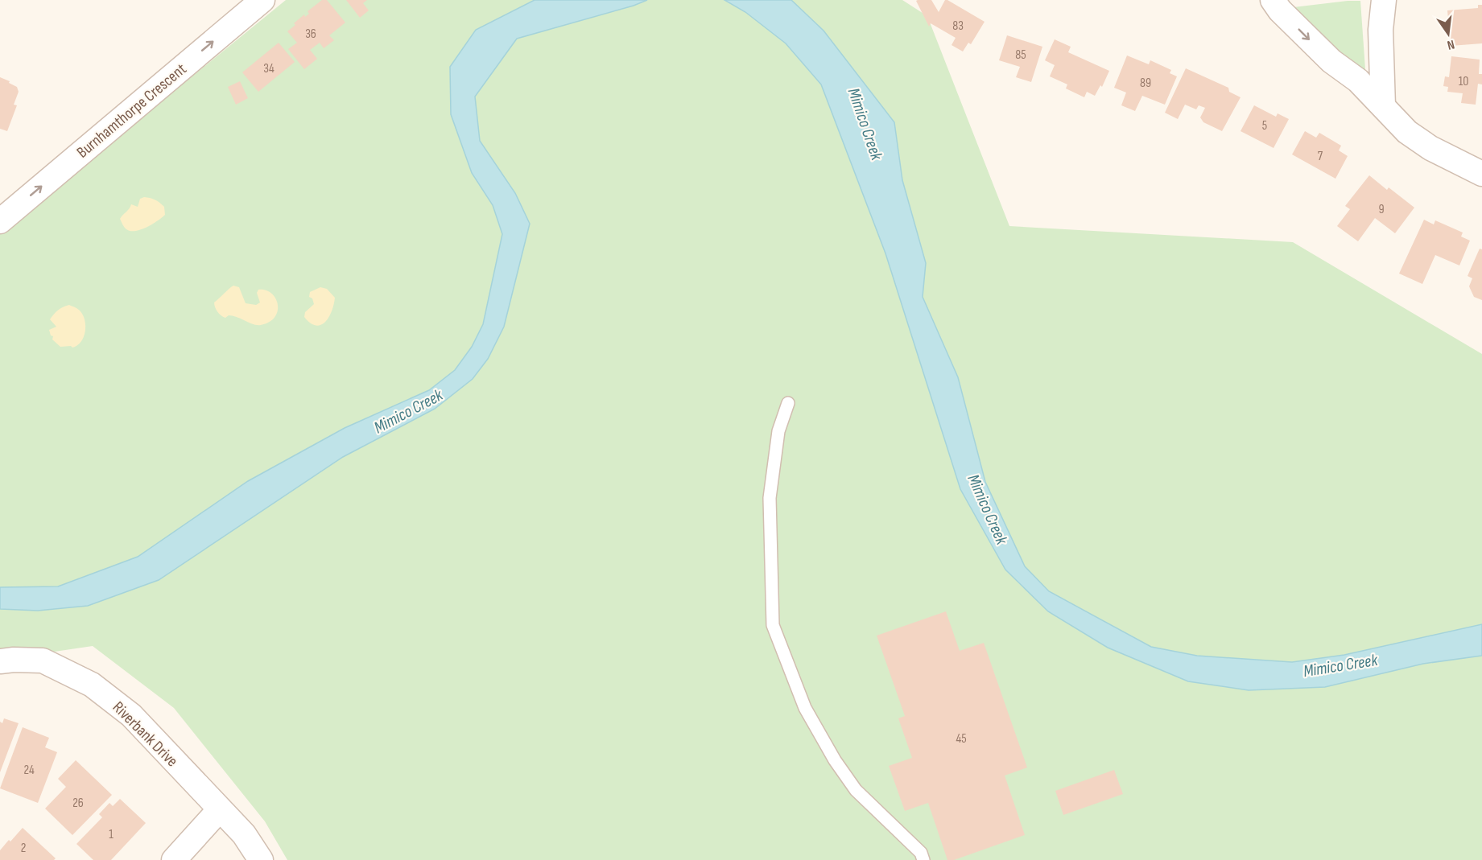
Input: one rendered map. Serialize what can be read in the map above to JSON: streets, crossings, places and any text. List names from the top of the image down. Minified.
{"streets":{"street":["Burnhamthorpe Crescent","Riverbank Drive"]},"one_way":["Burnhamthorpe Crescent"],"water":["Mimico Creek"],"house_numbers":["83","36","85","34","10","89","5","7","9","45","24","26","1","2"],"north":"bottom"}
